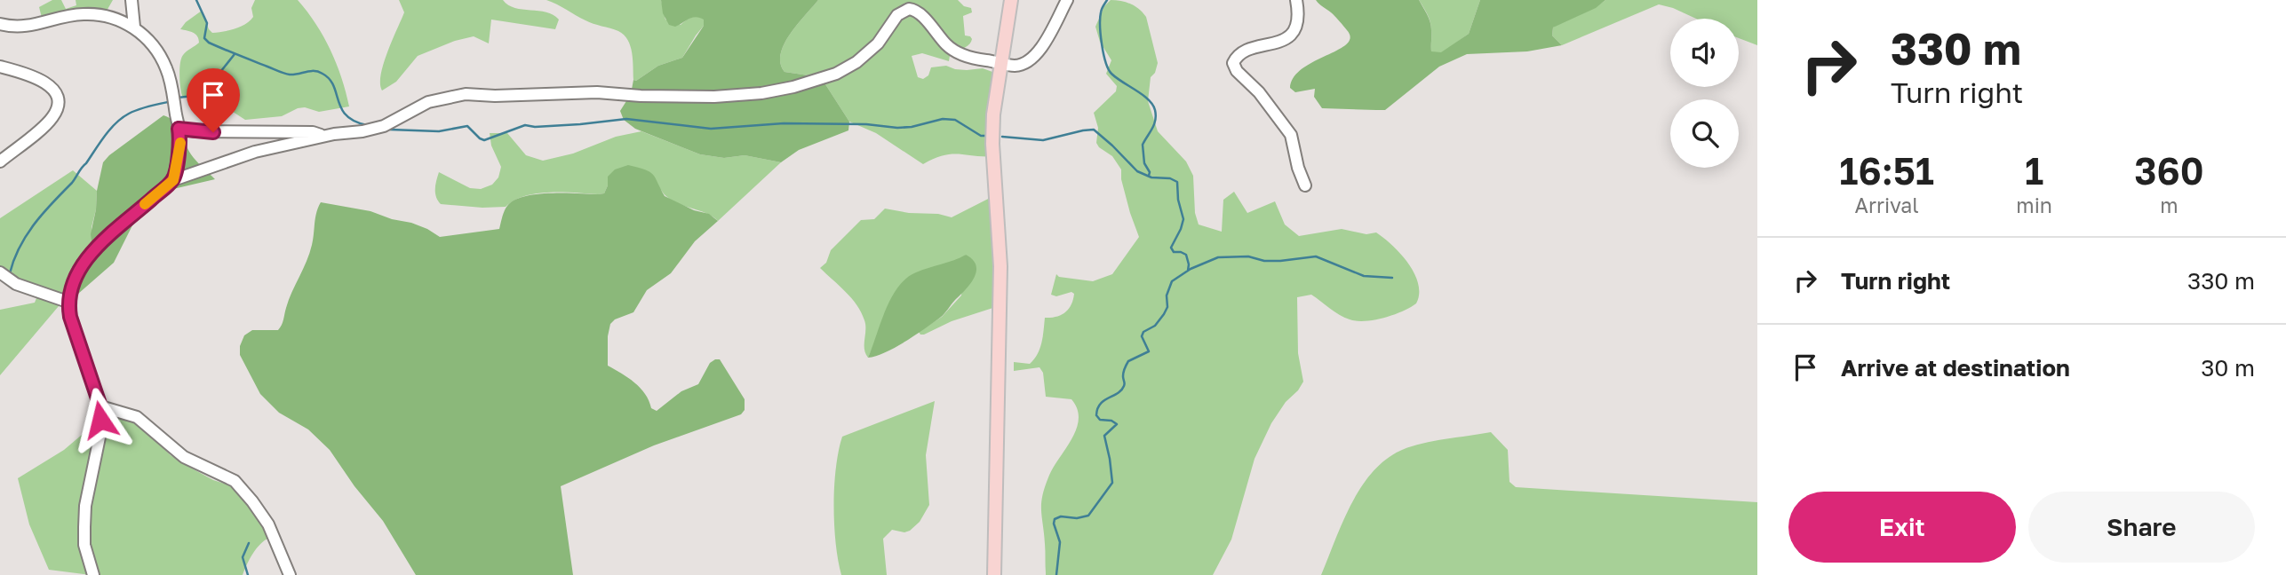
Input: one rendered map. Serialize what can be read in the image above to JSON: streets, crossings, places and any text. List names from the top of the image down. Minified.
{"page":{"turn":["330 m","Turn right"],"eta":["16:51","Arrival","1","min","360","m"],"list":[{"name":"Turn right","value":"330 m"},{"name":"Arrive at destination","value":"30 m"}],"buttons":["Exit","Share"]}}
